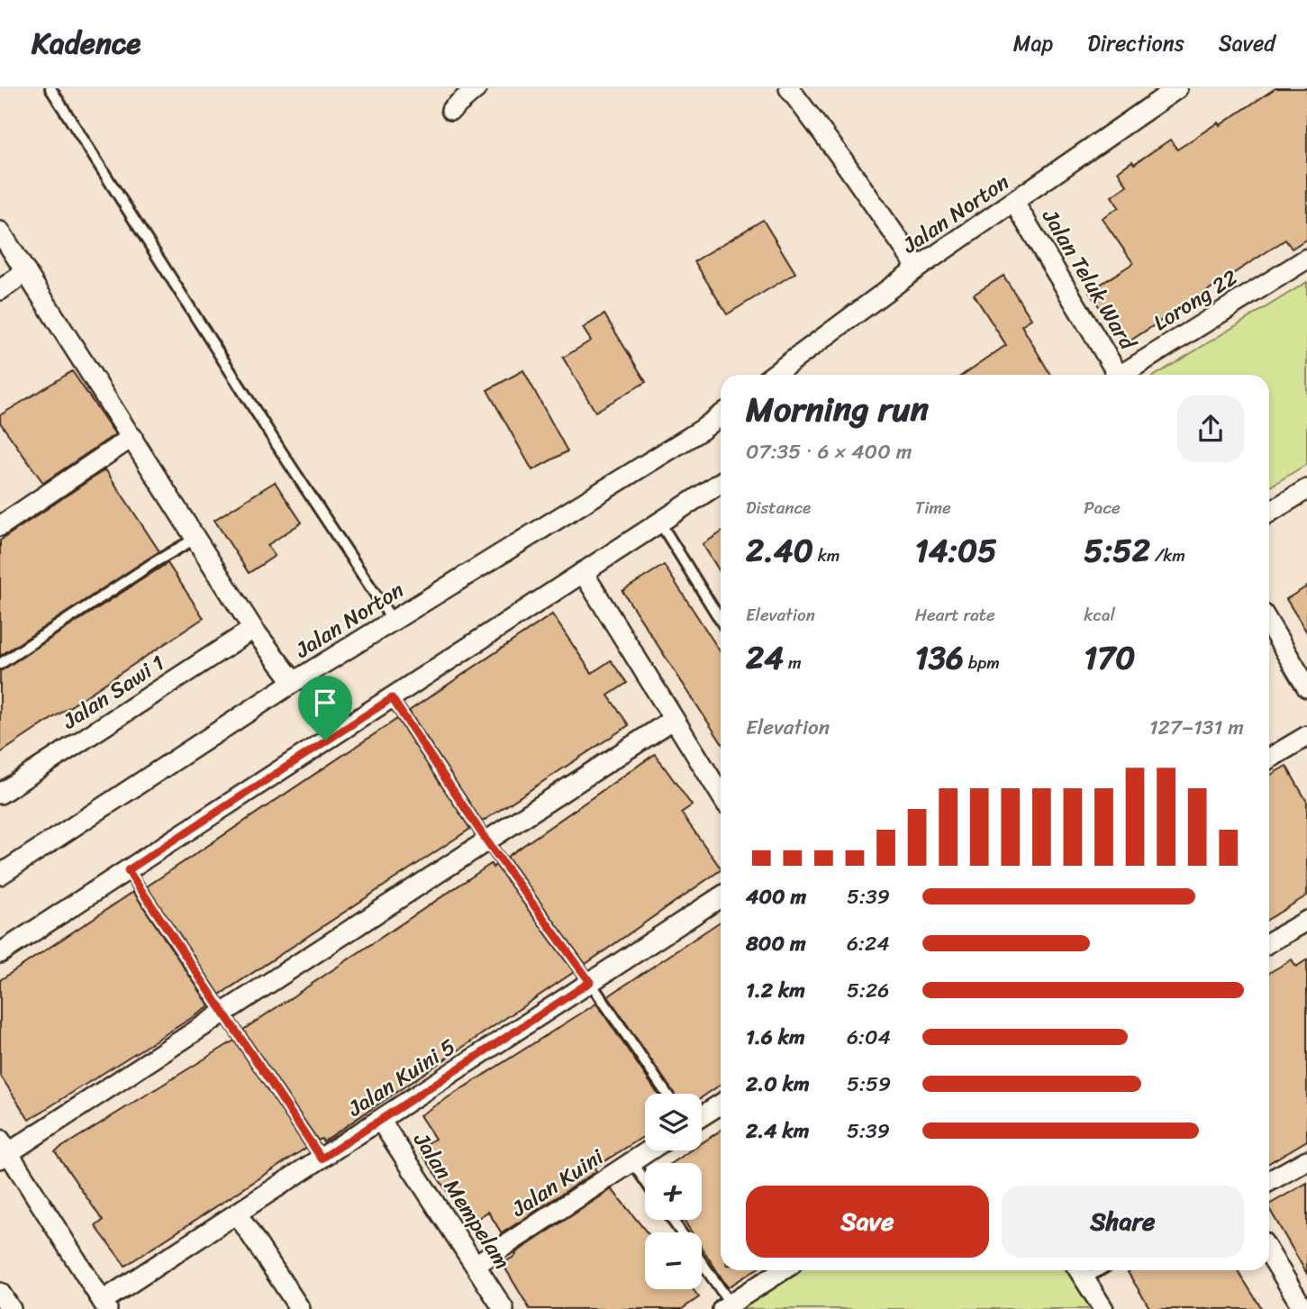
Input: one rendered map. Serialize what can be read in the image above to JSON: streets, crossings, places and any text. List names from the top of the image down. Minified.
{"streets":{"street":["Jalan Norton","Jalan Teluk Ward","Lorong 22","Jalan Sawi 1","Jalan Kuini 5","Jalan Kuini","Jalan Mempelam"]},"crossings":[["Jalan Norton","Jalan Teluk Ward"],["Jalan Kuini 5","Jalan Mempelam"],["Jalan Kuini","Jalan Mempelam"]],"page":{"header":"Kadence","nav":["Map","Directions","Saved"],"heading":["Morning run","07:35 · 6 × 400 m"],"stats":[["Distance","2.40 km"],["Time","14:05"],["Pace","5:52 /km"],["Elevation","24 m"],["Heart rate","136 bpm"],["kcal","170"]],"chart":["Elevation","127–131 m"],"list":[{"name":"400 m","note":"5:39"},{"name":"800 m","note":"6:24"},{"name":"1.2 km","note":"5:26"},{"name":"1.6 km","note":"6:04"},{"name":"2.0 km","note":"5:59"},{"name":"2.4 km","note":"5:39"}],"map_buttons":["+","−"],"buttons":["Save","Share"]}}
